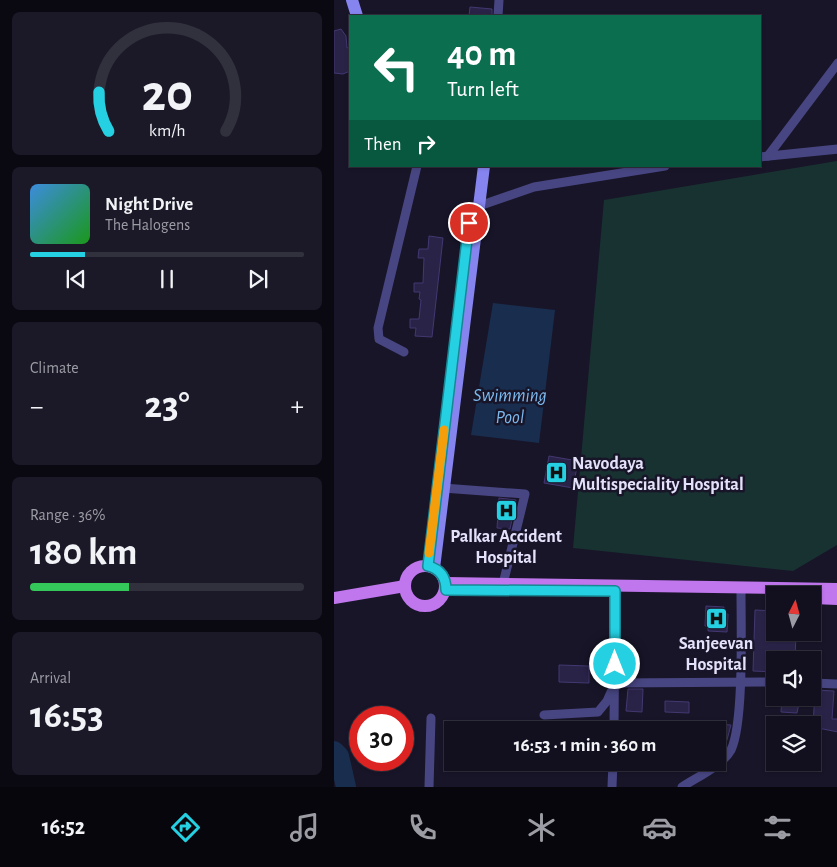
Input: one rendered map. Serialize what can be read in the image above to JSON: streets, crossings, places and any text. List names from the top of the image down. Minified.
{"water":["Swimming Pool"],"places":{"hospital":["Navodaya Multispeciality Hospital","Palkar Accident Hospital","Sanjeevan Hospital"]},"north":"top","page":{"turn":["40 m","Turn left"],"then":"Then","song":["Night Drive","The Halogens"],"tile":["Climate",["Range · 36%","180 km"],["Arrival","16:53"]],"heat":["−","23°","+"],"limit":"30","trip":"16:53 · 1 min · 360 m","tabs":"16:52","gauge":["20","km/h"]}}
